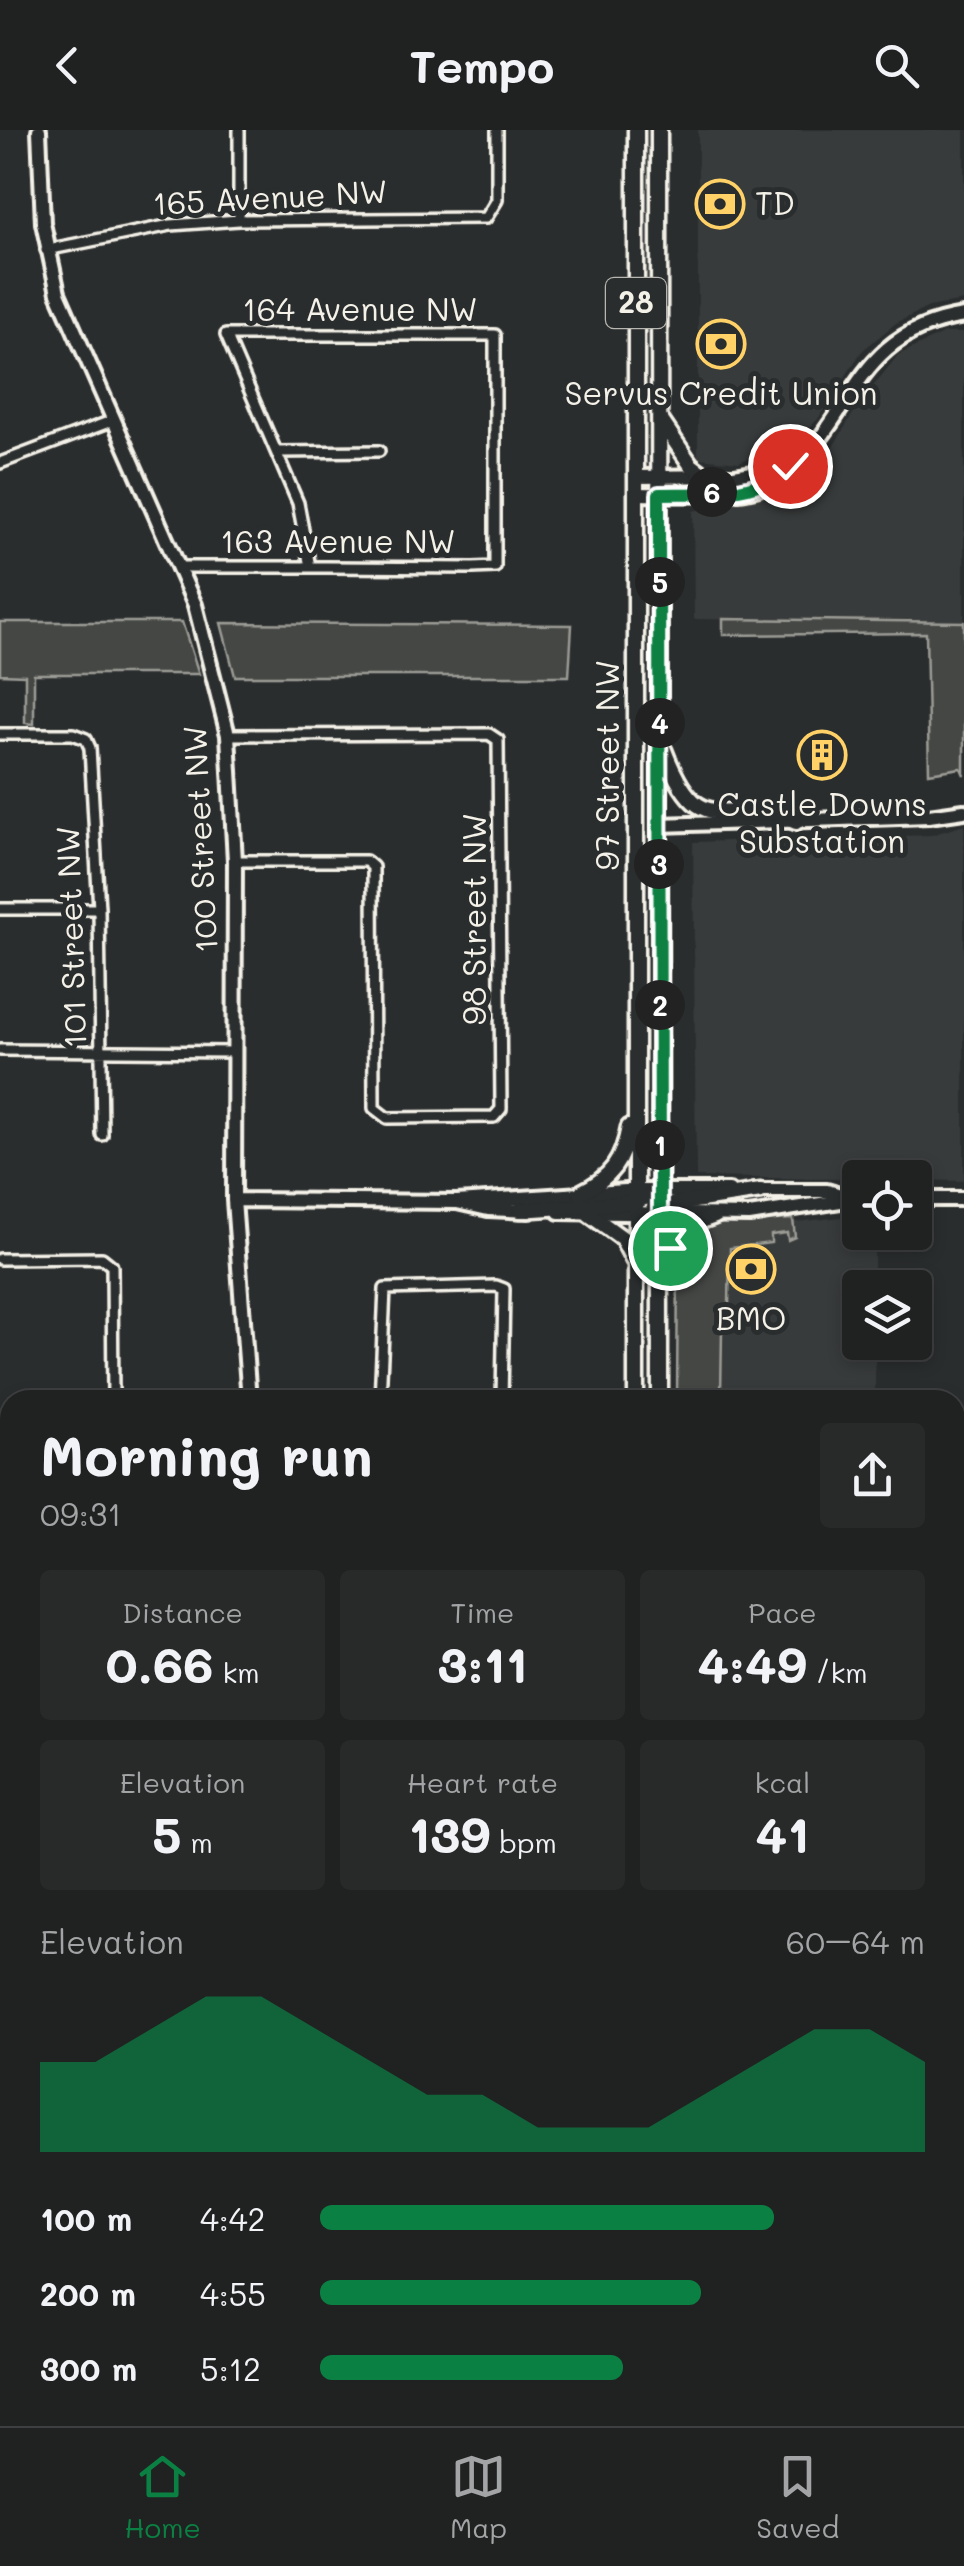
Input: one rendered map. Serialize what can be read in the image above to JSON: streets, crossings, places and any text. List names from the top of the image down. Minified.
{"streets":{"main road":["28","97 Street NW"],"street":["165 Avenue NW","164 Avenue NW","163 Avenue NW","100 Street NW","98 Street NW","101 Street NW"]},"crossings":[["165 Avenue NW","100 Street NW"],["164 Avenue NW","163 Avenue NW"],["163 Avenue NW","100 Street NW"],["100 Street NW","98 Street NW"]],"places":{"bank":["TD","Servus Credit Union","BMO"],"building":["Castle Downs Substation"]},"page":{"header":"Tempo","pins":["6","5","4","3","2","1"],"heading":["Morning run","09:31"],"stats":[["Distance","0.66 km"],["Time","3:11"],["Pace","4:49 /km"],["Elevation","5 m"],["Heart rate","139 bpm"],["kcal","41"]],"chart":["Elevation","60–64 m"],"list":[{"name":"100 m","note":"4:42"},{"name":"200 m","note":"4:55"},{"name":"300 m","note":"5:12"}],"tabs":["Home","Map","Saved"]}}
